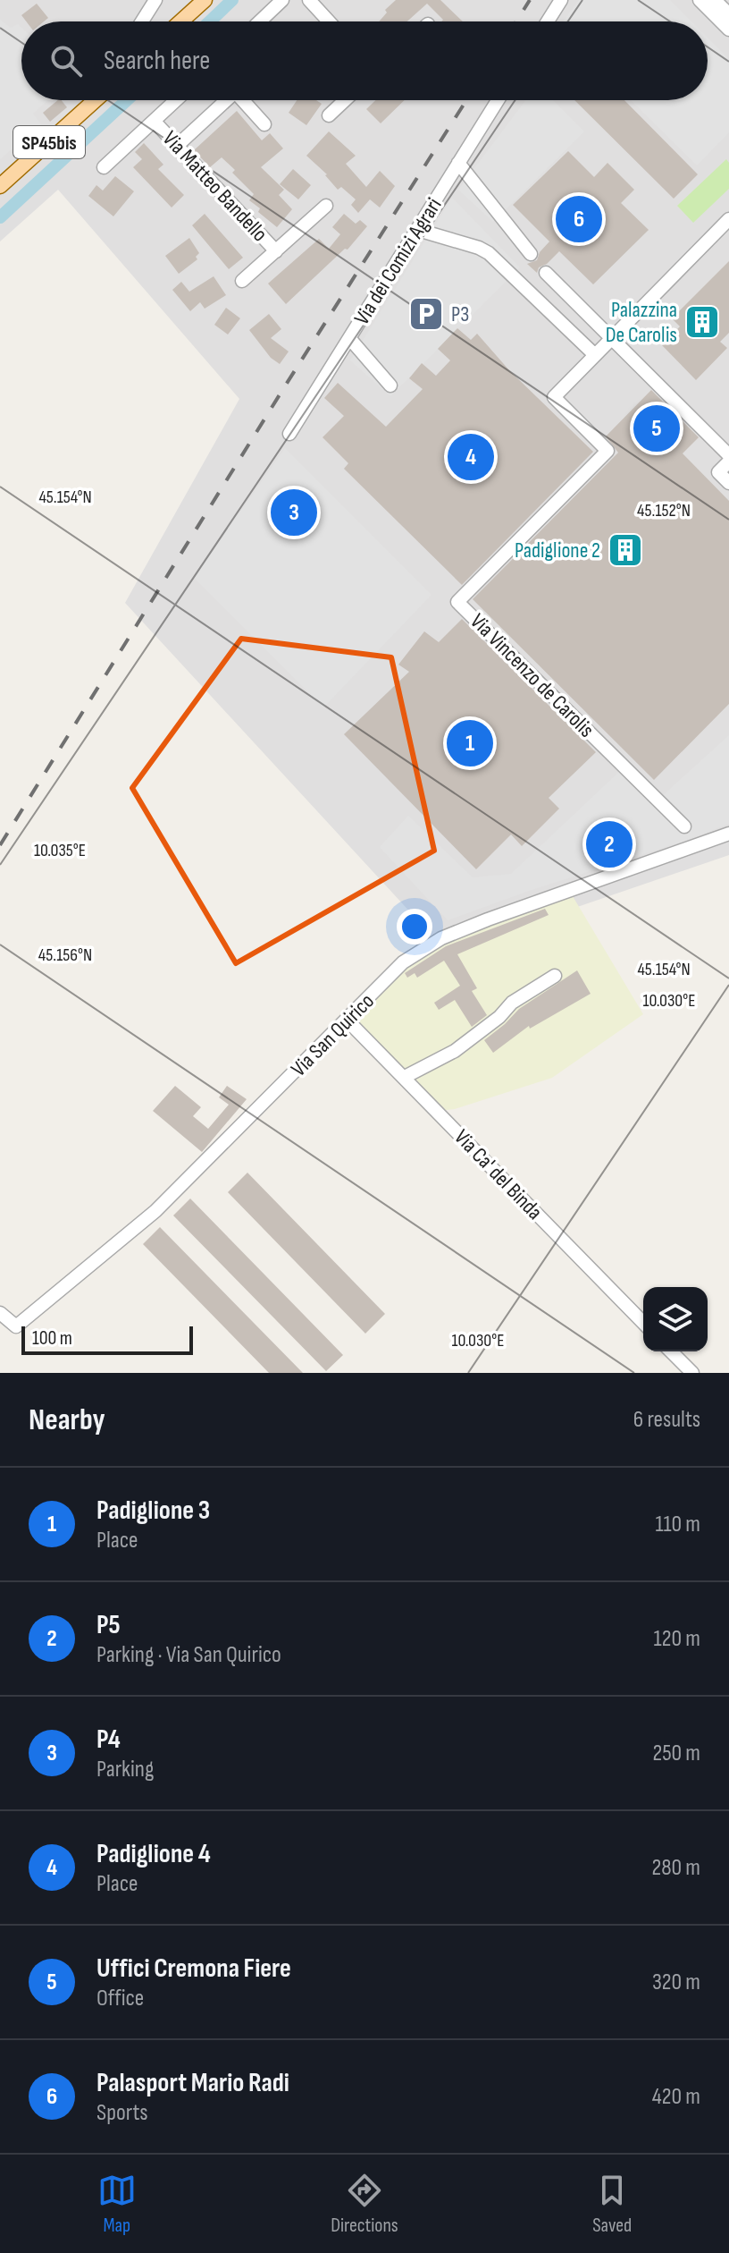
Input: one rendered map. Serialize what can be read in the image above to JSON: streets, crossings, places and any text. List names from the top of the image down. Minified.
{"streets":{"main road":["SP45bis"],"street":["Via Matteo Bandello","Via dei Comizi Agrari","Via Vincenzo de Carolis","Via San Quirico","Via Ca' del Binda"]},"crossings":[["Via San Quirico","Via Ca' del Binda"]],"places":{"parking":["P3"],"building":["Palazzina De Carolis","Padiglione 2"]},"scale_bar":"100 m","page":{"search":"Search here","pins":["6","5","4","3","1","2"],"scale":"100 m","heading":["Nearby","6 results"],"list":[{"mark":"1","name":"Padiglione 3","note":"Place","value":"110 m"},{"mark":"2","name":"P5","note":"Parking · Via San Quirico","value":"120 m"},{"mark":"3","name":"P4","note":"Parking","value":"250 m"},{"mark":"4","name":"Padiglione 4","note":"Place","value":"280 m"},{"mark":"5","name":"Uffici Cremona Fiere","note":"Office","value":"320 m"},{"mark":"6","name":"Palasport Mario Radi","note":"Sports","value":"420 m"}],"nav":["Map","Directions","Saved"]},"coordinates":["45.154°N","45.152°N","10.035°E","45.156°N","10.030°E"]}
